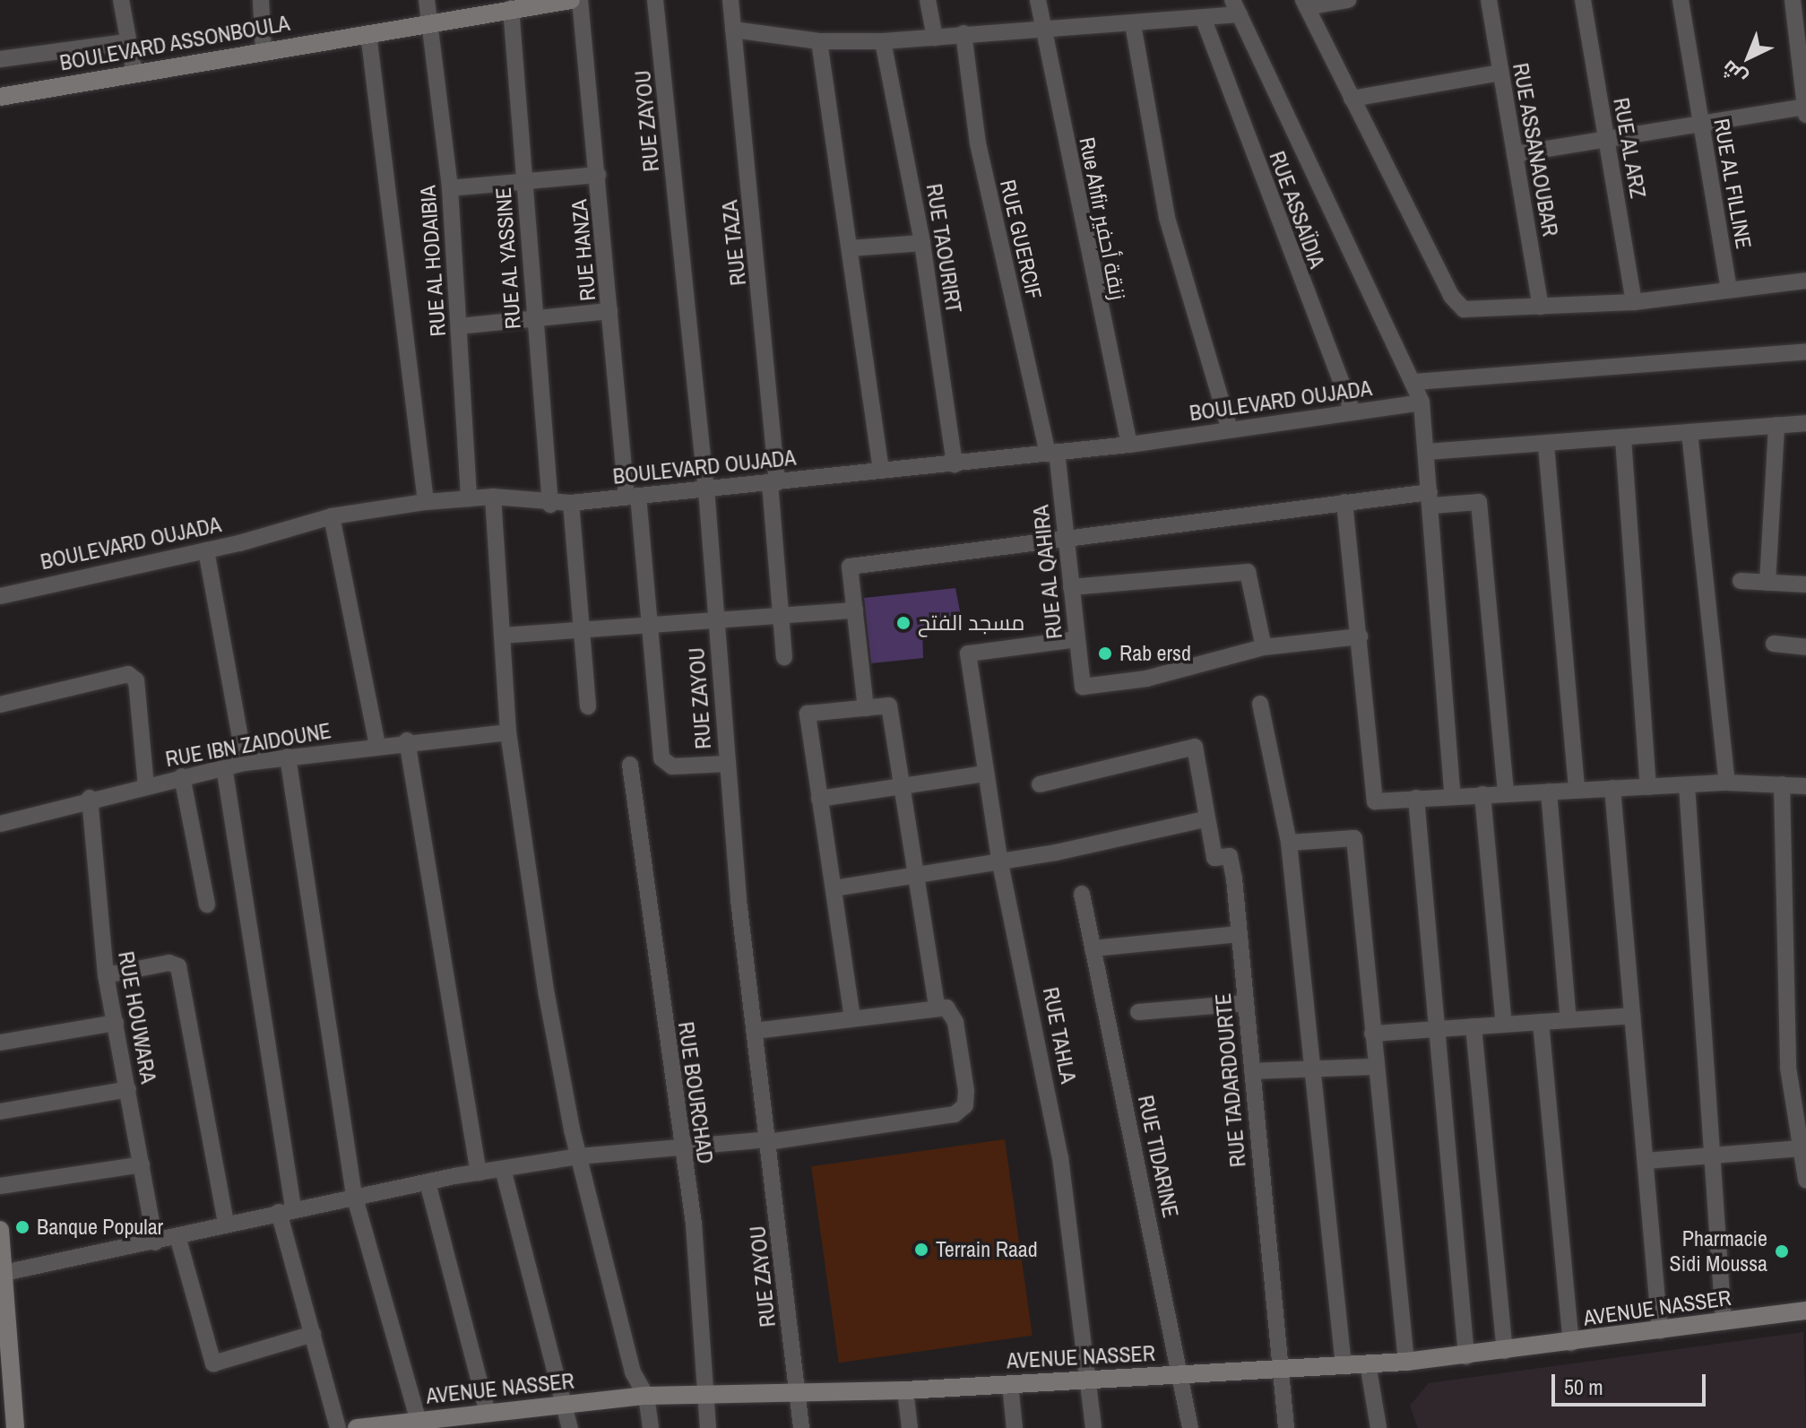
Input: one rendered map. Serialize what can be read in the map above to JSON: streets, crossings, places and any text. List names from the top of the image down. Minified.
{"streets":{"street":["BOULEVARD ASSONBOULA","RUE ZAYOU","RUE AL ARZ","RUE ASSANAOUBAR","RUE AL FILLINE","RUE ASSAÏDIA","Rue Ahfir زنقة أحفير","RUE GUERCIF","RUE TAZA","RUE TAOURIRT","RUE HANZA","RUE AL YASSINE","RUE AL HODAIBIA","BOULEVARD OUJADA","RUE AL QAHIRA","RUE IBN ZAIDOUNE","RUE HOUWARA","RUE TAHLA","RUE TADARDOURTE","RUE BOURCHAD","RUE TIDARINE","AVENUE NASSER"]},"crossings":[["BOULEVARD ASSONBOULA","RUE AL YASSINE"],["BOULEVARD ASSONBOULA","RUE AL HODAIBIA"],["RUE ZAYOU","RUE HANZA"],["RUE ZAYOU","BOULEVARD OUJADA"],["RUE ZAYOU","AVENUE NASSER"],["RUE ASSAÏDIA","BOULEVARD OUJADA"],["Rue Ahfir زنقة أحفير","BOULEVARD OUJADA"],["RUE GUERCIF","BOULEVARD OUJADA"],["RUE GUERCIF","RUE AL QAHIRA"],["RUE TAZA","BOULEVARD OUJADA"],["RUE TAOURIRT","BOULEVARD OUJADA"],["RUE HANZA","BOULEVARD OUJADA"],["RUE AL YASSINE","BOULEVARD OUJADA"],["RUE AL HODAIBIA","BOULEVARD OUJADA"],["BOULEVARD OUJADA","RUE AL QAHIRA"],["RUE AL QAHIRA","RUE TAHLA"],["RUE IBN ZAIDOUNE","RUE HOUWARA"],["RUE TAHLA","AVENUE NASSER"],["RUE TADARDOURTE","AVENUE NASSER"],["RUE BOURCHAD","AVENUE NASSER"],["RUE TIDARINE","AVENUE NASSER"]],"places":["مسجد الفتح","Rab ersd","Banque Popular","Terrain Raad","Pharmacie Sidi Moussa"],"scale_bar":"50 m","north":"bottom left"}
